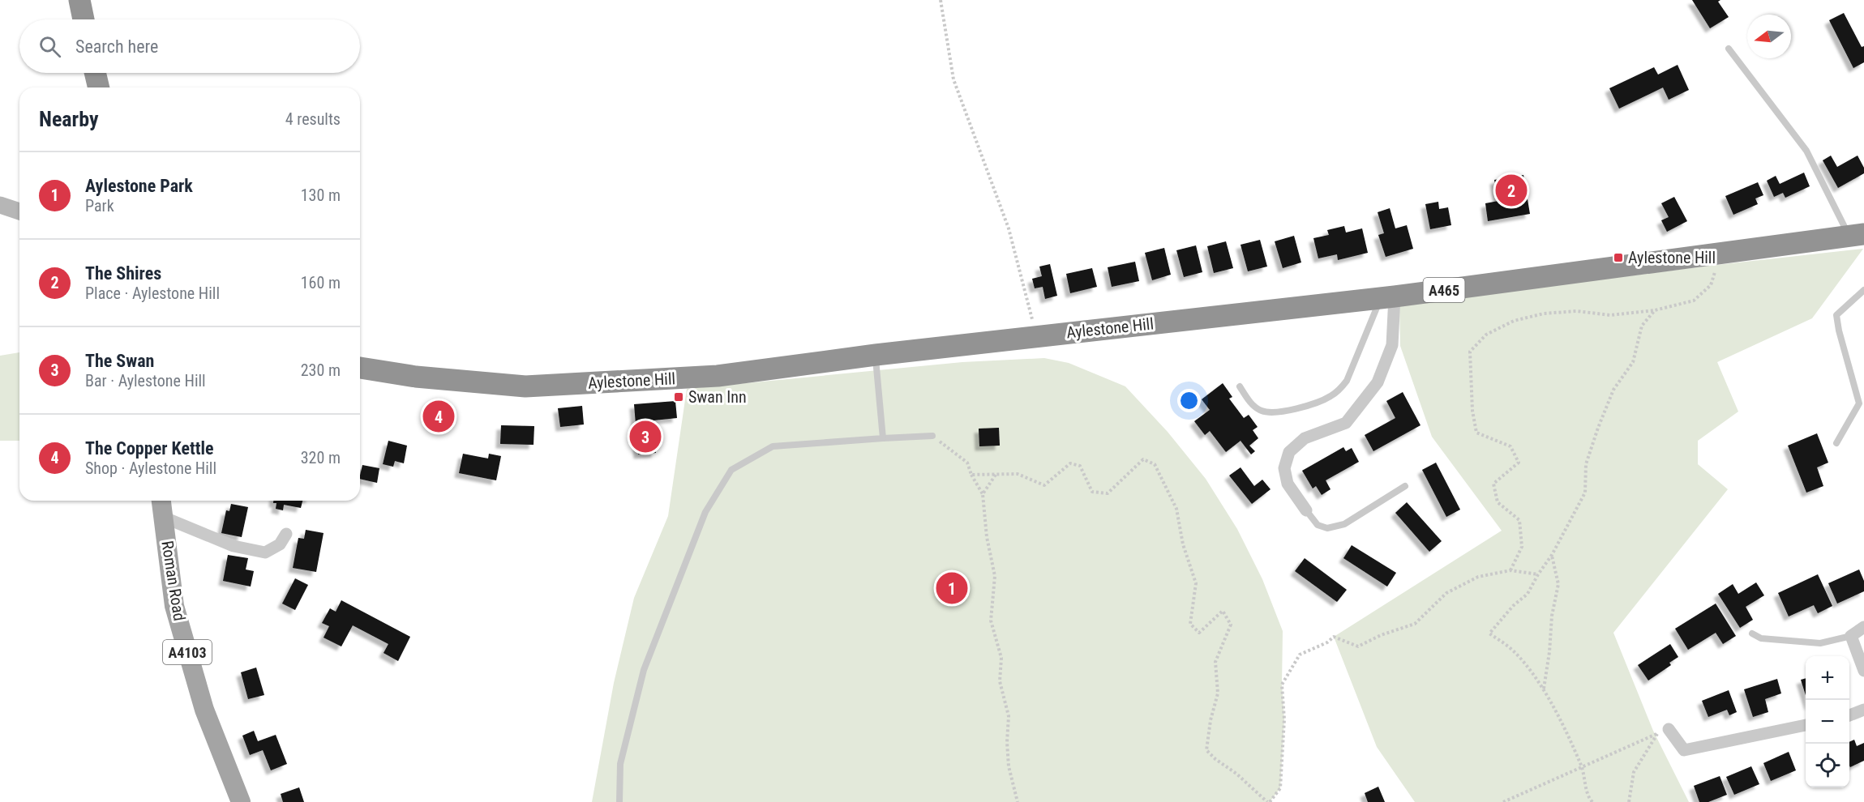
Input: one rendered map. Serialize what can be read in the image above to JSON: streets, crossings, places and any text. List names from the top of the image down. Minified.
{"streets":{"highway":["A465","Aylestone Hill"],"main road":["Roman Road","A4103"]},"places":{"transit":["Aylestone Hill","Swan Inn"]},"north":"left","page":{"search":"Search here","heading":["Nearby","4 results"],"list":[{"mark":"1","name":"Aylestone Park","note":"Park","value":"130 m"},{"mark":"2","name":"The Shires","note":"Place · Aylestone Hill","value":"160 m"},{"mark":"3","name":"The Swan","note":"Bar · Aylestone Hill","value":"230 m"},{"mark":"4","name":"The Copper Kettle","note":"Shop · Aylestone Hill","value":"320 m"}],"pins":["2","4","3","1"],"map_buttons":["+","−"]}}
